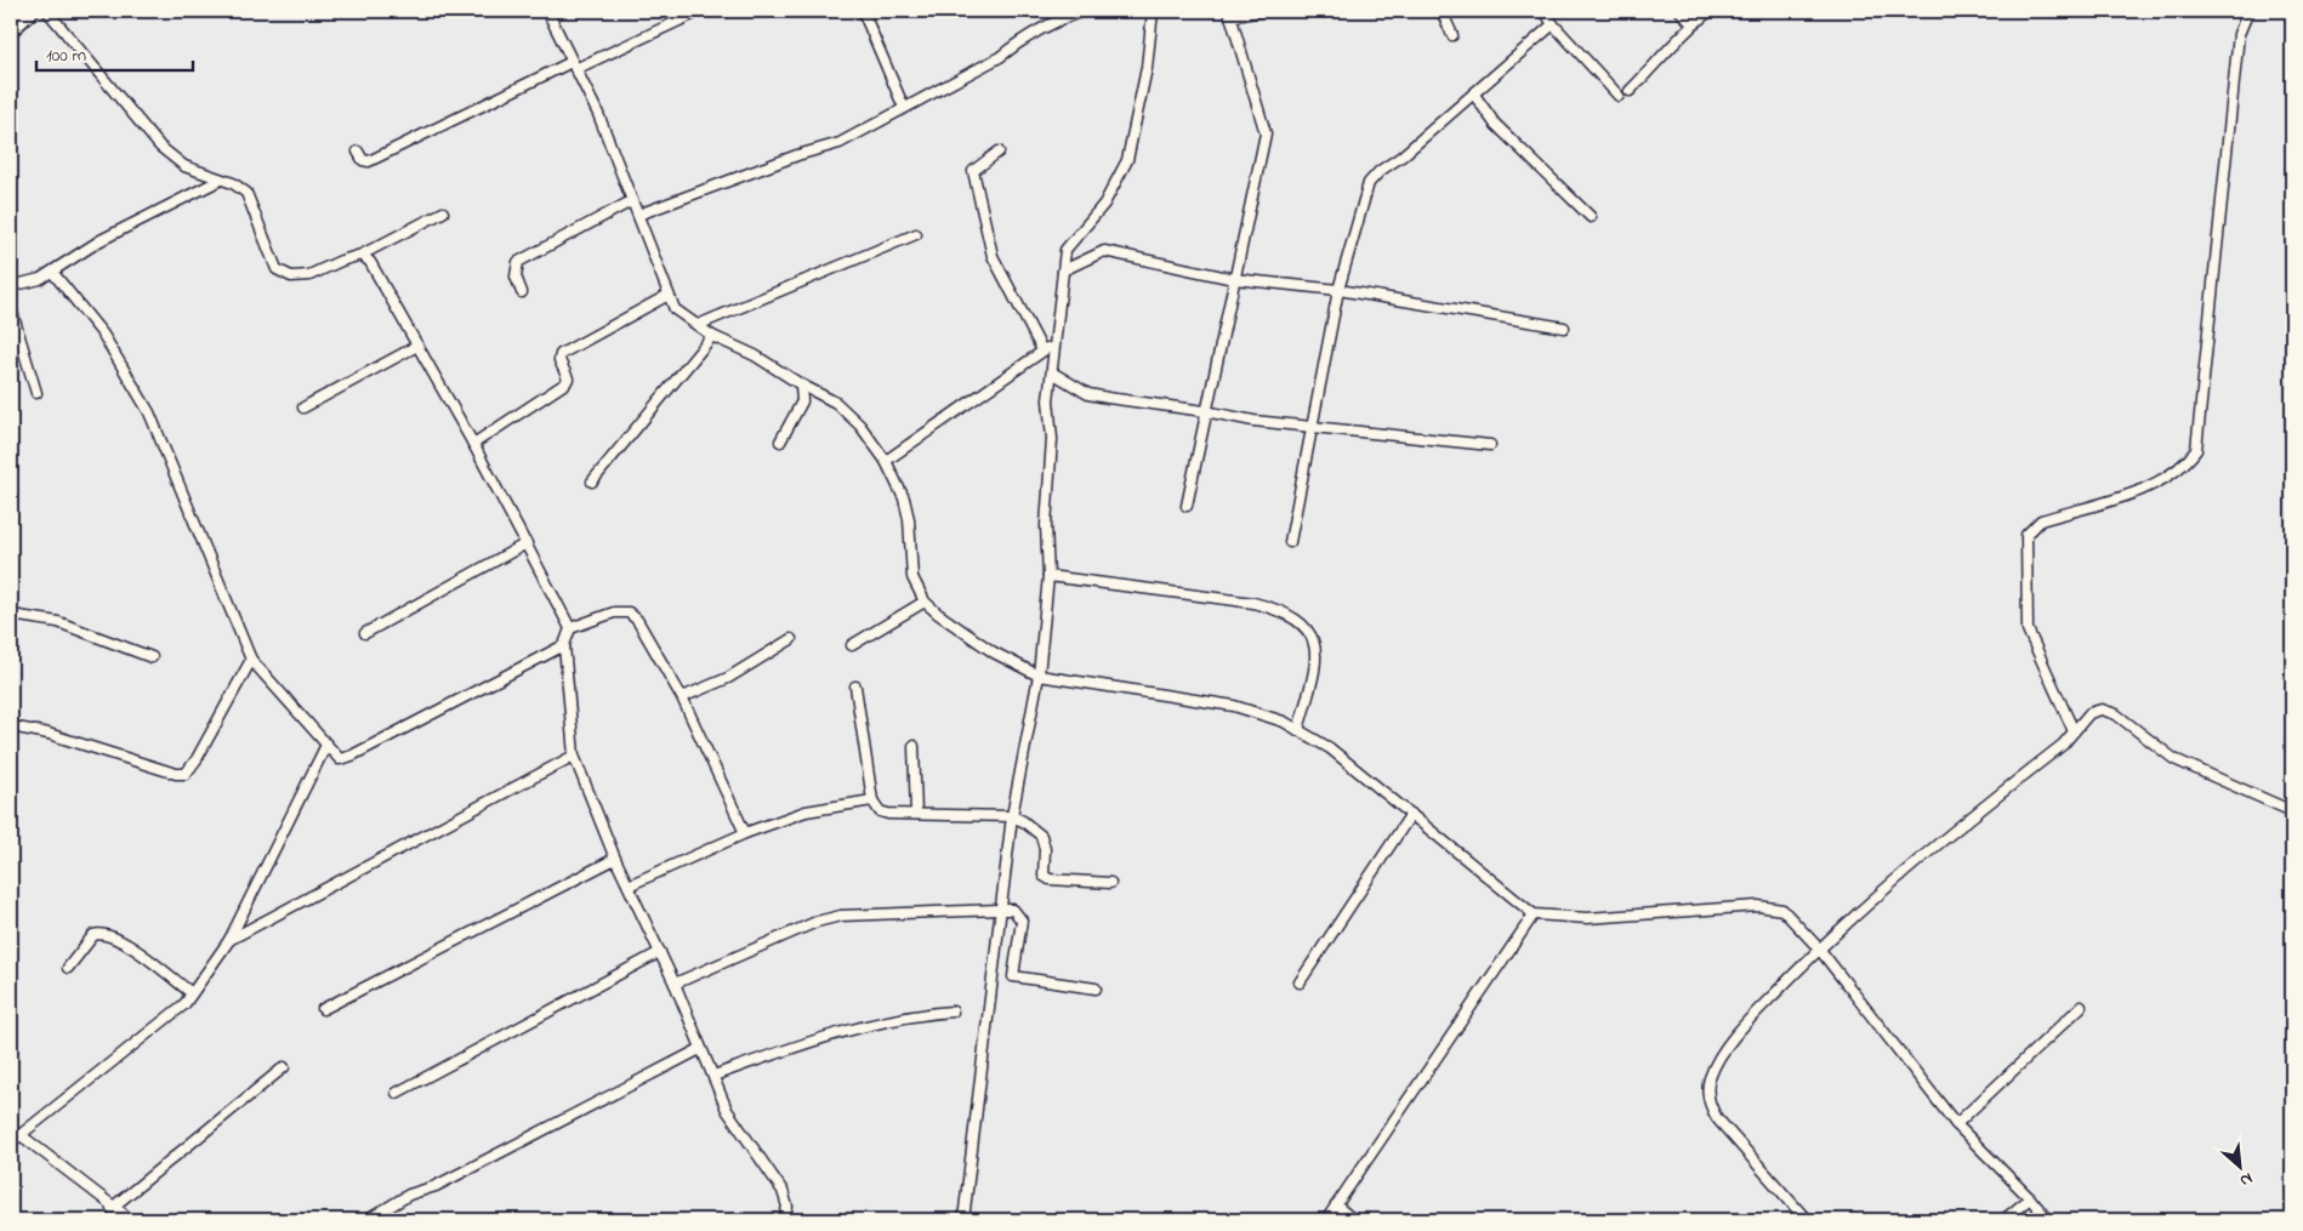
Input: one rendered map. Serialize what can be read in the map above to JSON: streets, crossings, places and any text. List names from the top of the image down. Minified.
{"scale_bar":"100 m","north":"bottom right"}
